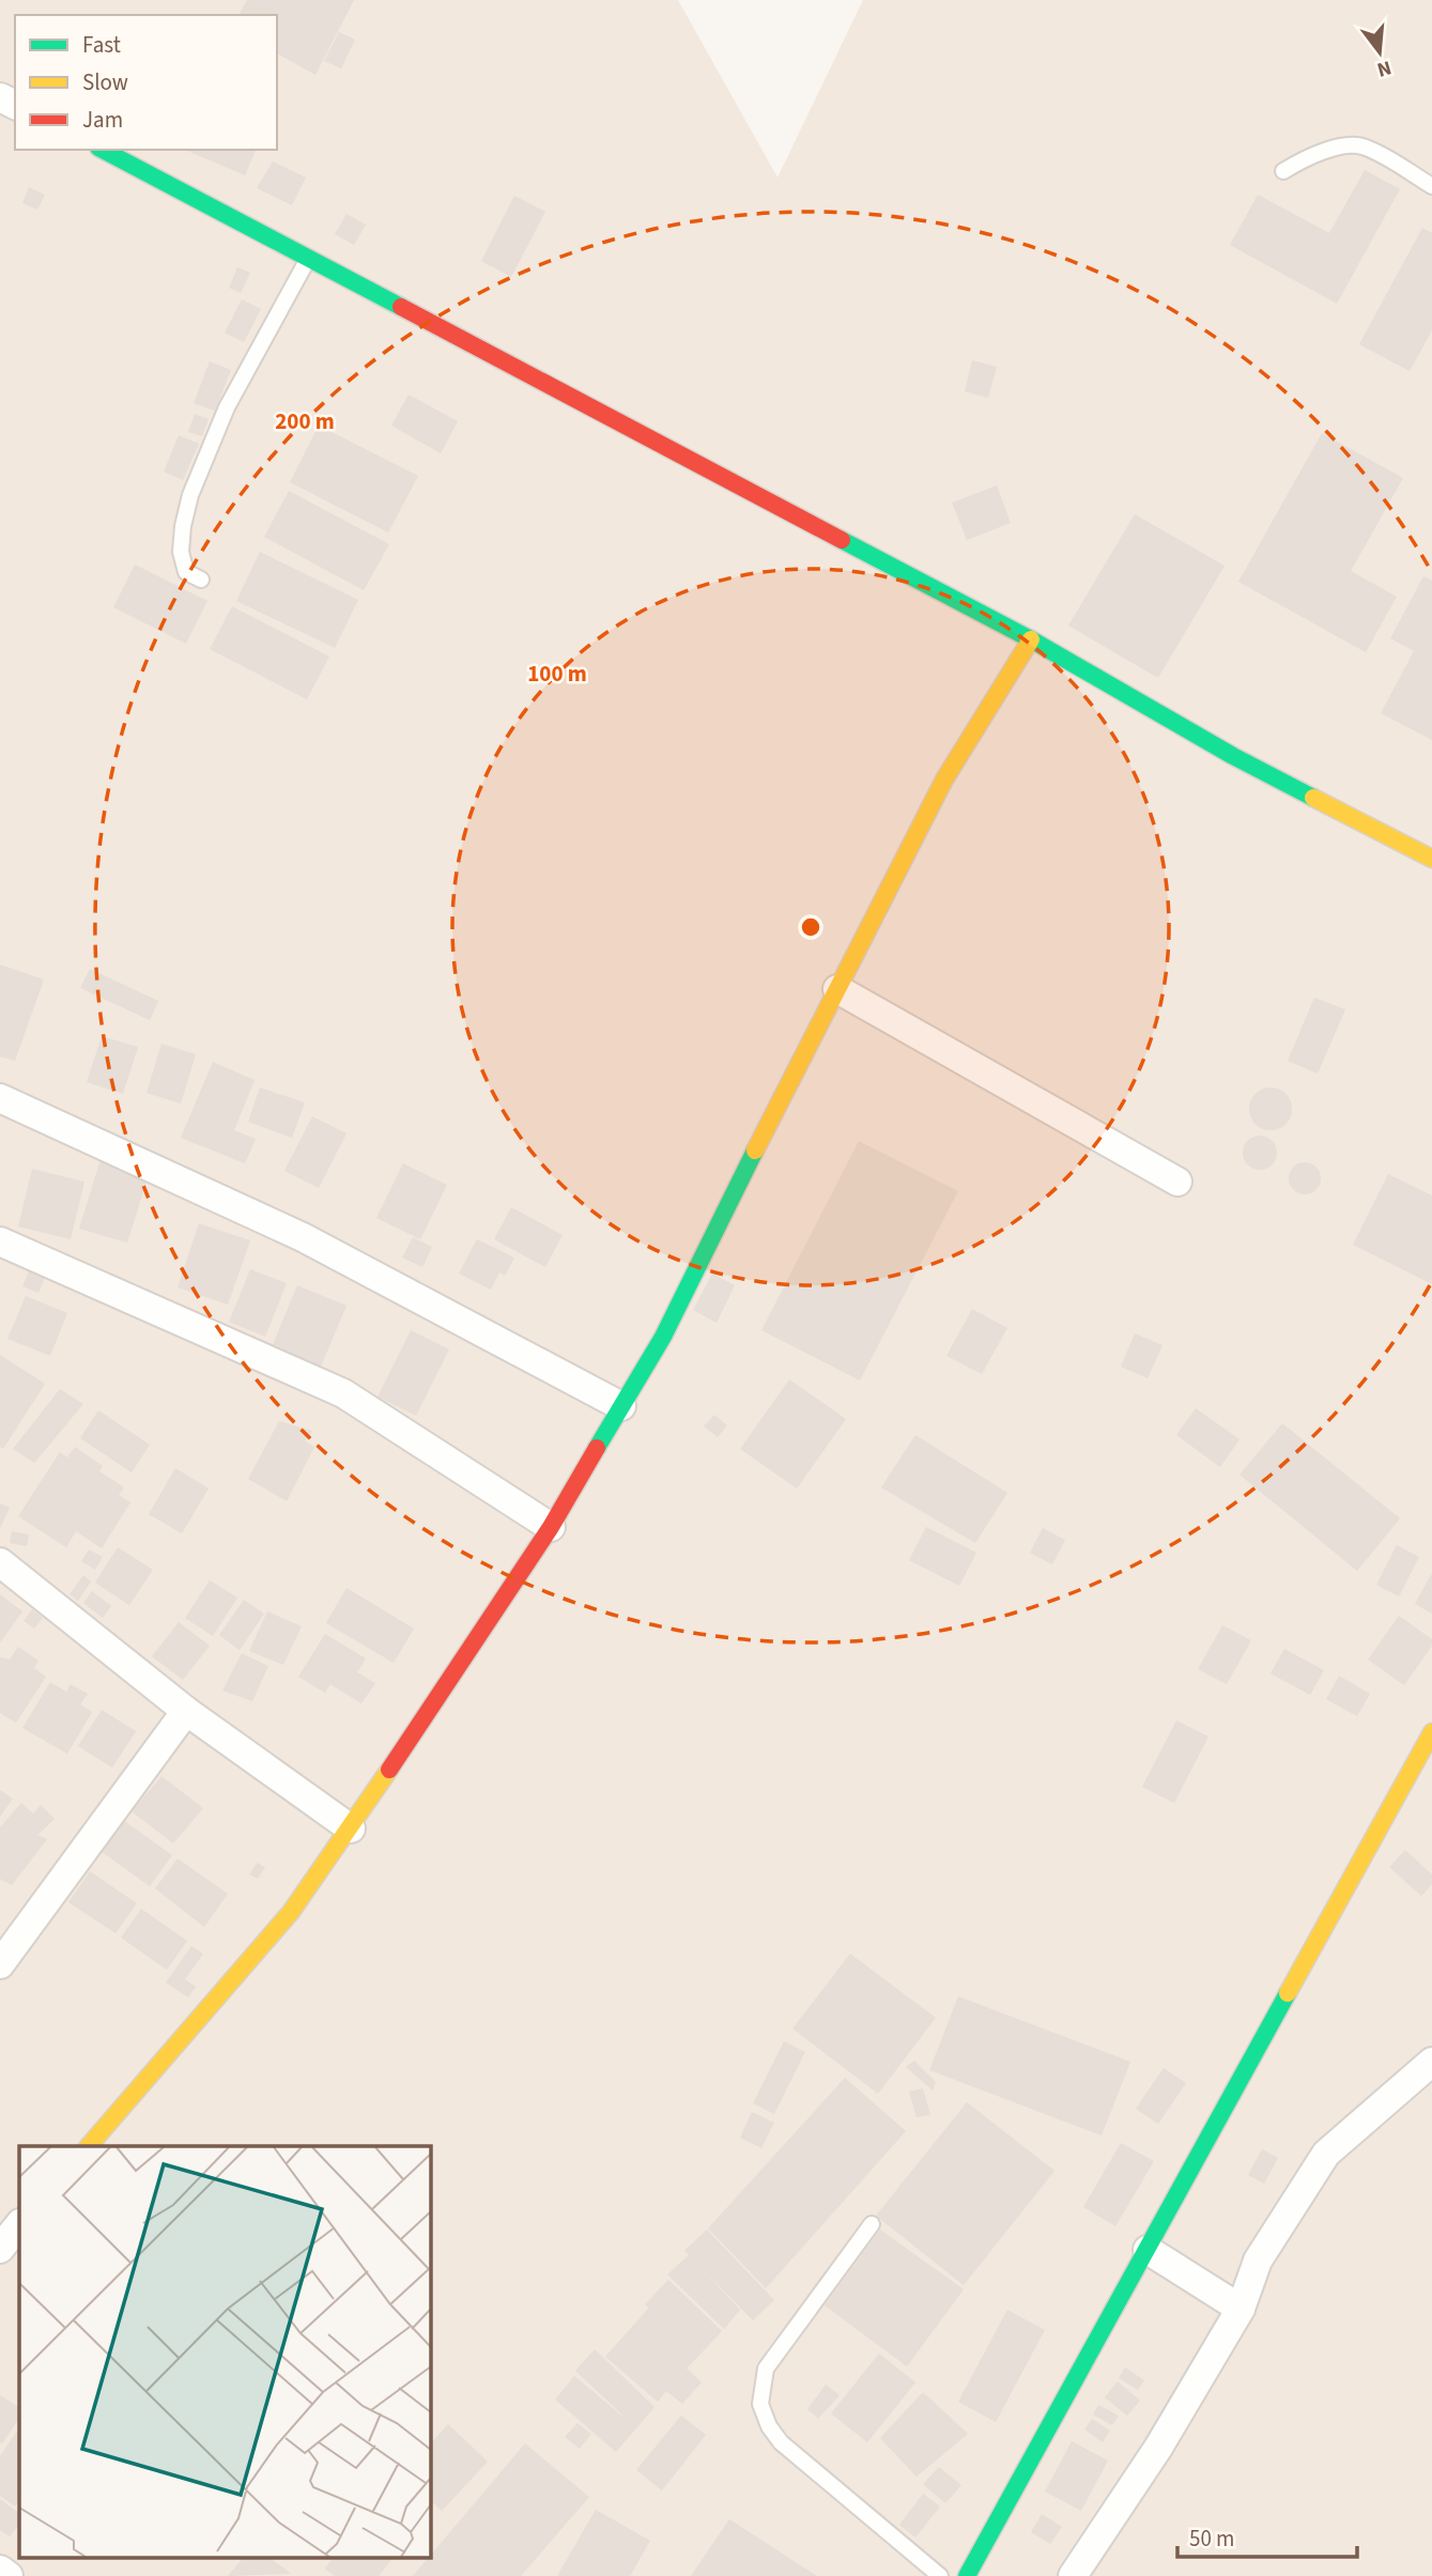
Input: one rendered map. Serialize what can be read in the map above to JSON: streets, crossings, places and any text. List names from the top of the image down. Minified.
{"legend":["Fast","Slow","Jam"],"scale_bar":"50 m","north":"bottom","rings":["200 m","100 m"]}
